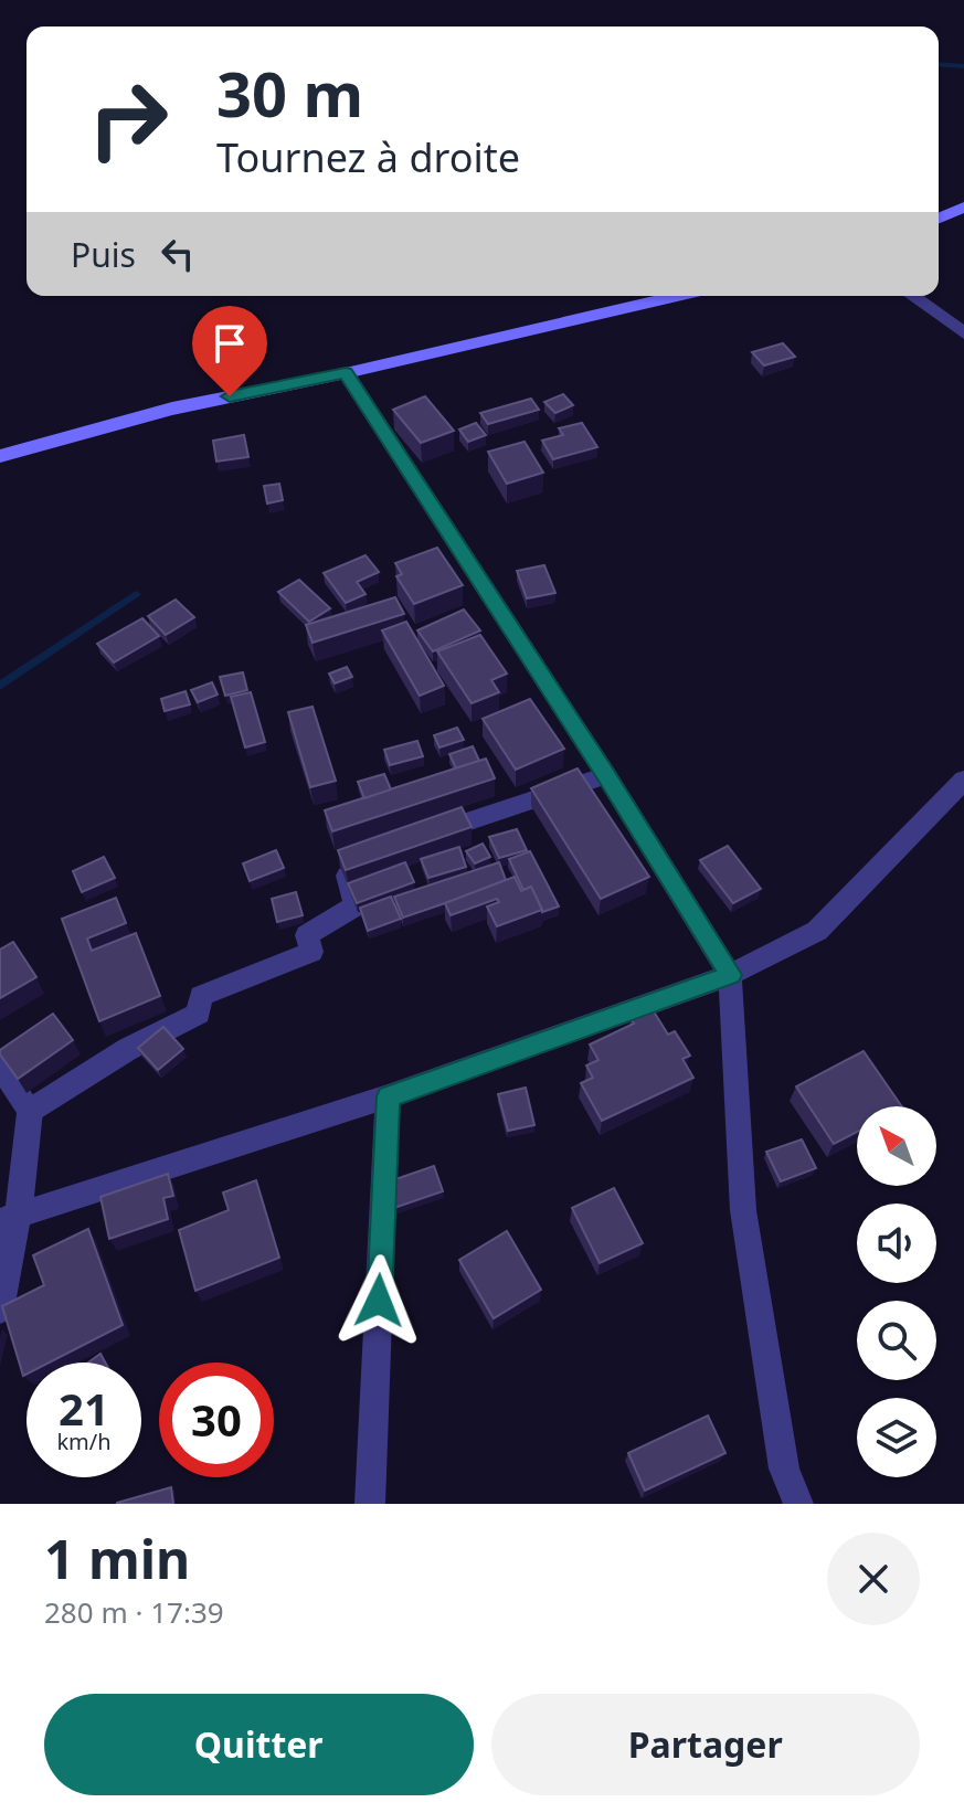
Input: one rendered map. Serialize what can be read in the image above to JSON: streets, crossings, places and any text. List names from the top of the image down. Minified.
{"north":"top left","page":{"turn":["30 m","Tournez à droite"],"then":"Puis","speed":"21 km/h","limit":"30","heading":["1 min","280 m · 17:39"],"buttons":["Quitter","Partager"]}}
